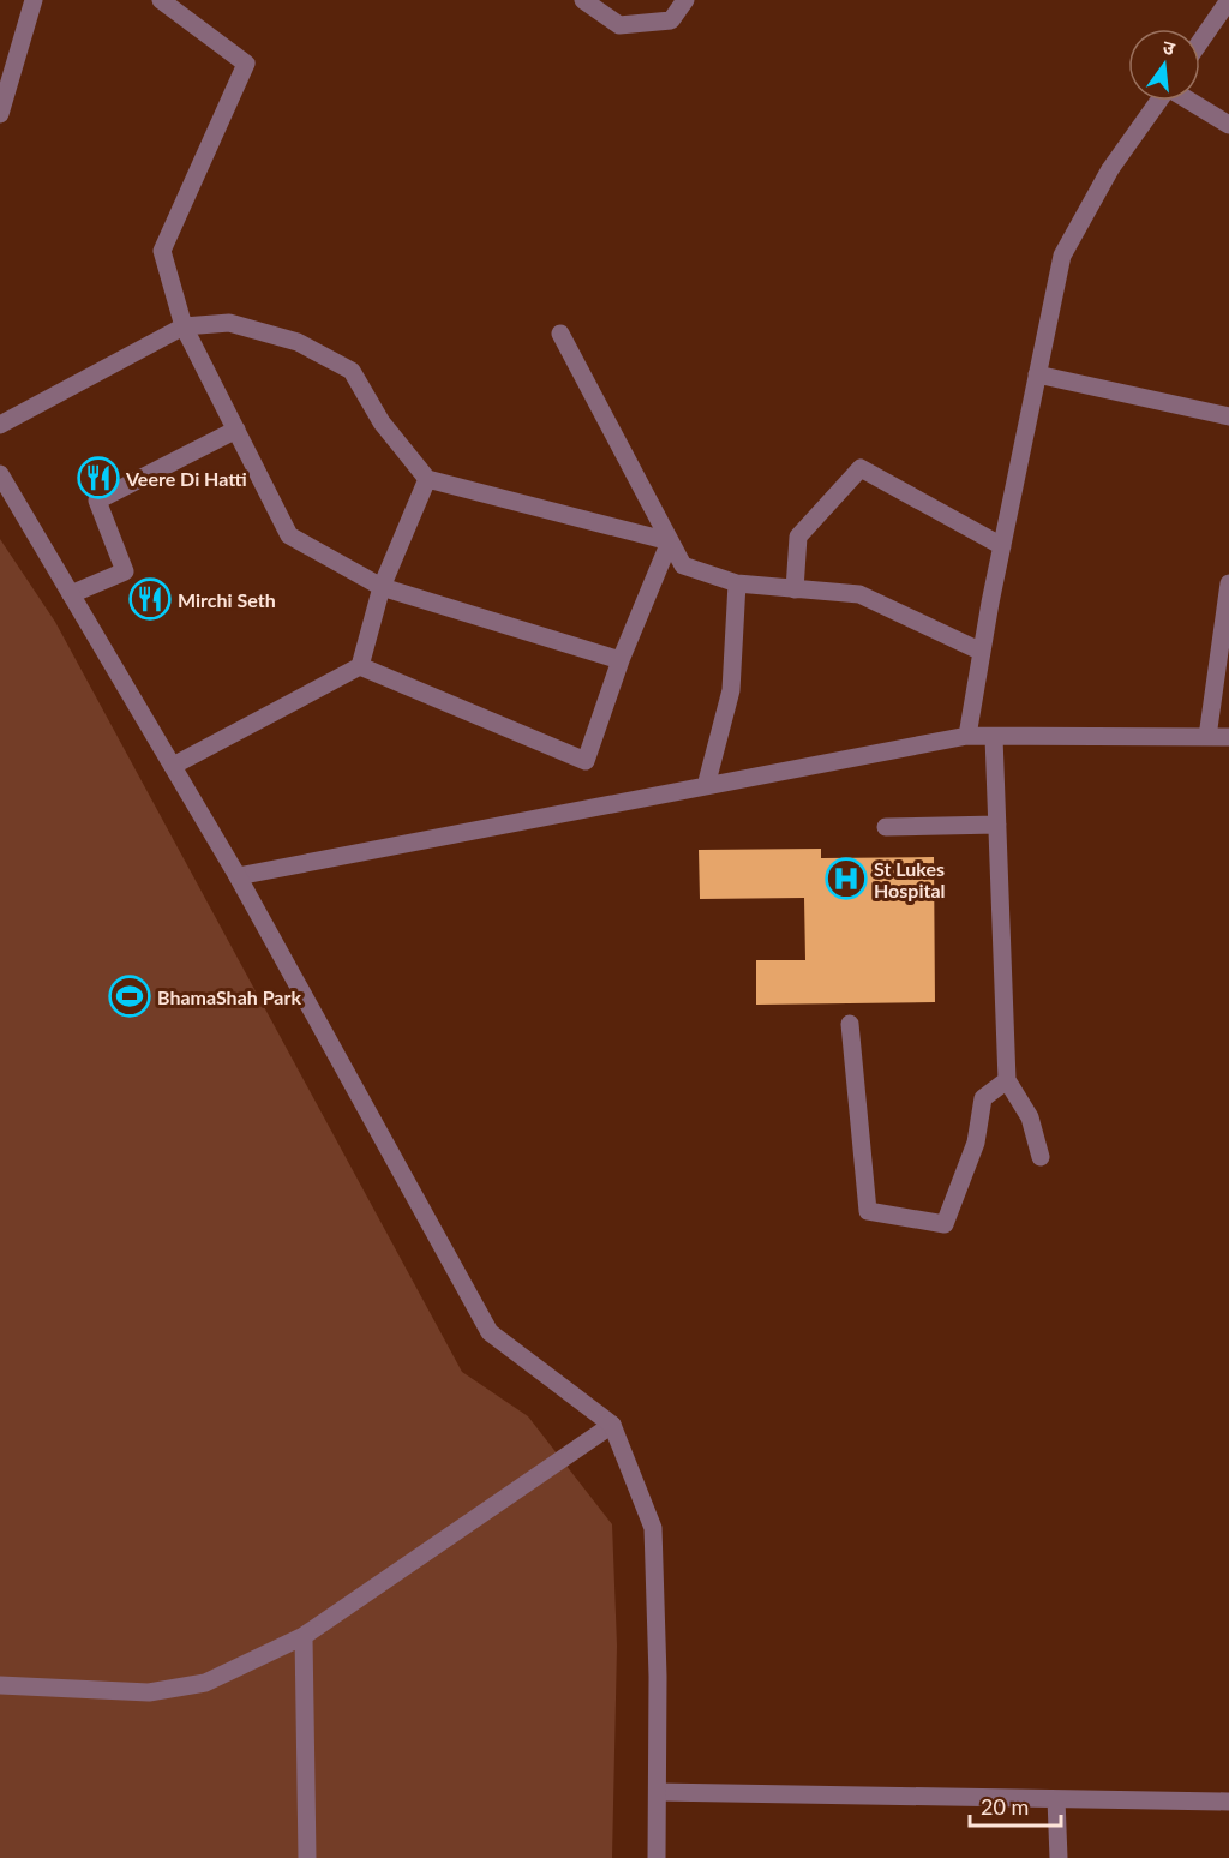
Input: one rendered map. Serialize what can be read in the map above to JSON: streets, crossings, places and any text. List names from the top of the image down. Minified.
{"places":{"restaurant":["Veere Di Hatti","Mirchi Seth"],"hospital":["St Lukes Hospital"],"sports":["BhamaShah Park"]},"scale_bar":"20 m","north":"top"}
